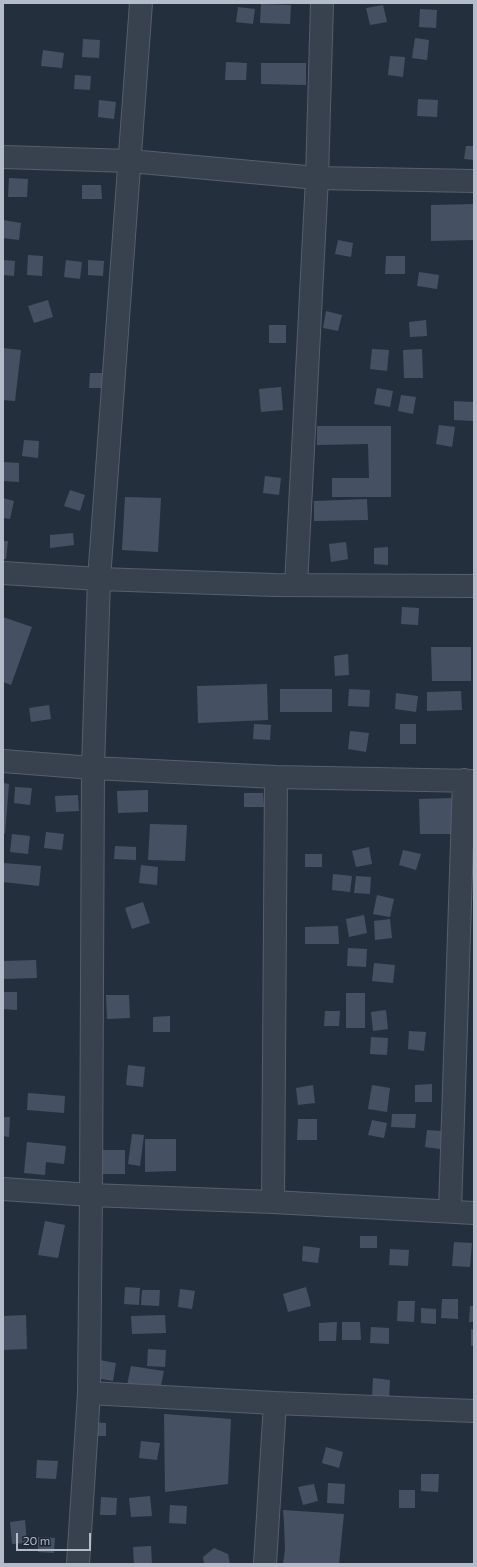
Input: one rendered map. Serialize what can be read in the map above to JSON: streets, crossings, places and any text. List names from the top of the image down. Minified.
{"scale_bar":"20 m"}
